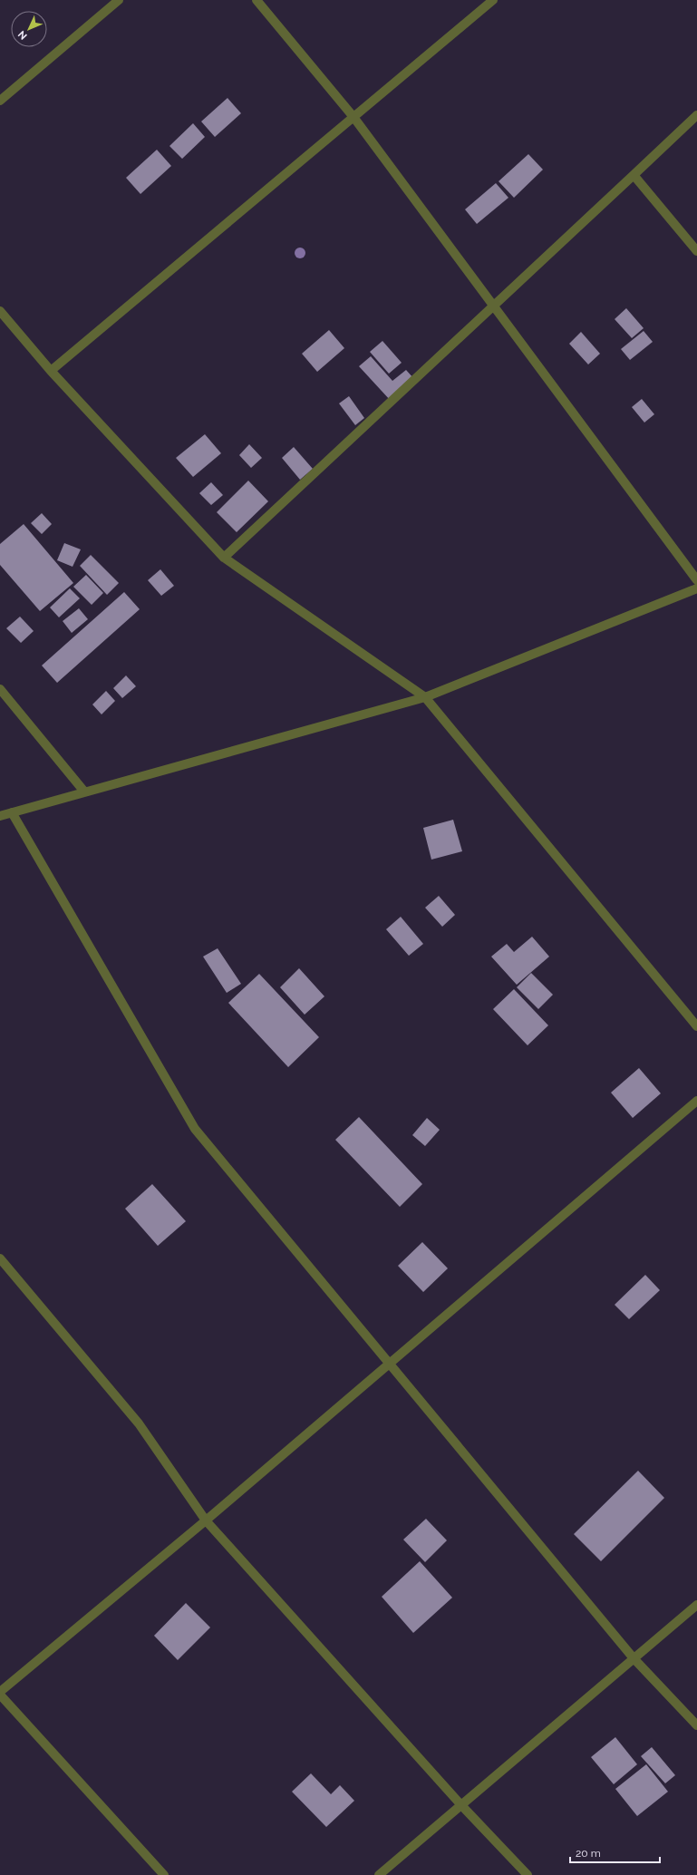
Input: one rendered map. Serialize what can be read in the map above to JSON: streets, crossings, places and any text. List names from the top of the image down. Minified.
{"scale_bar":"20 m","north":"bottom left"}
